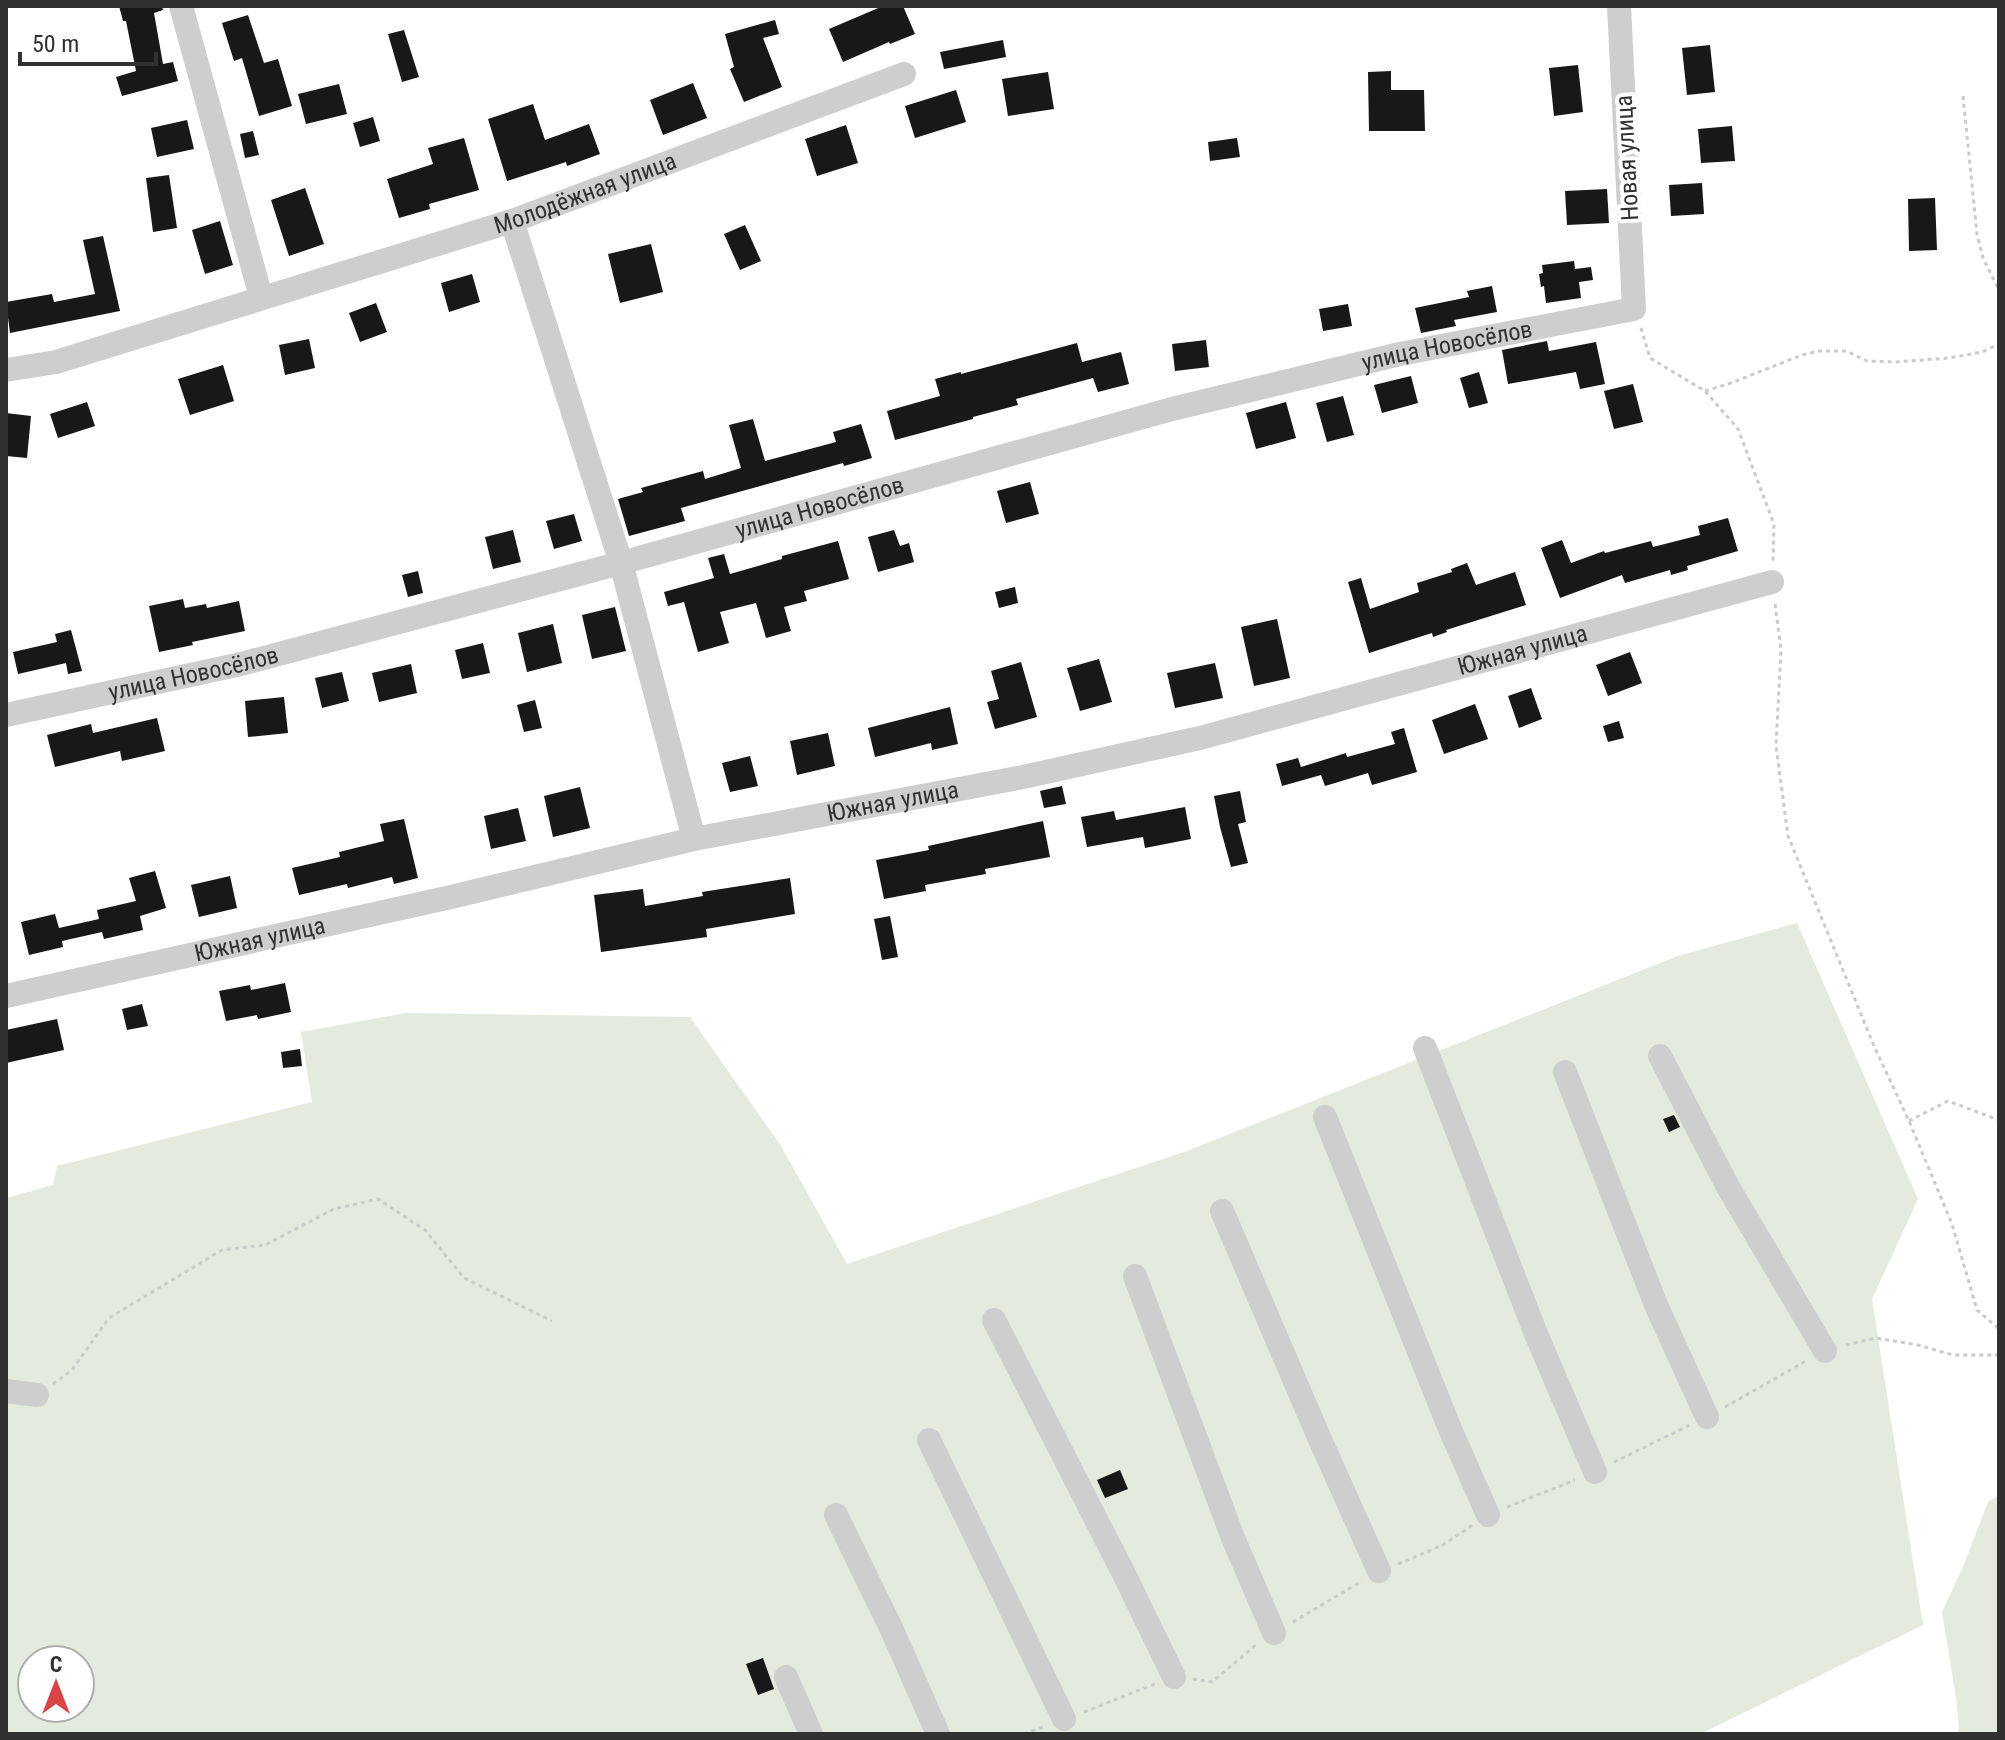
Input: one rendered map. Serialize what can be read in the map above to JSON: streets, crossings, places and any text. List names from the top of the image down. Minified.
{"streets":{"street":["Новая улица","Молодёжная улица","улица Новосёлов","Южная улица"]},"crossings":[["Новая улица","улица Новосёлов"]],"scale_bar":"50 m","north":"top"}
